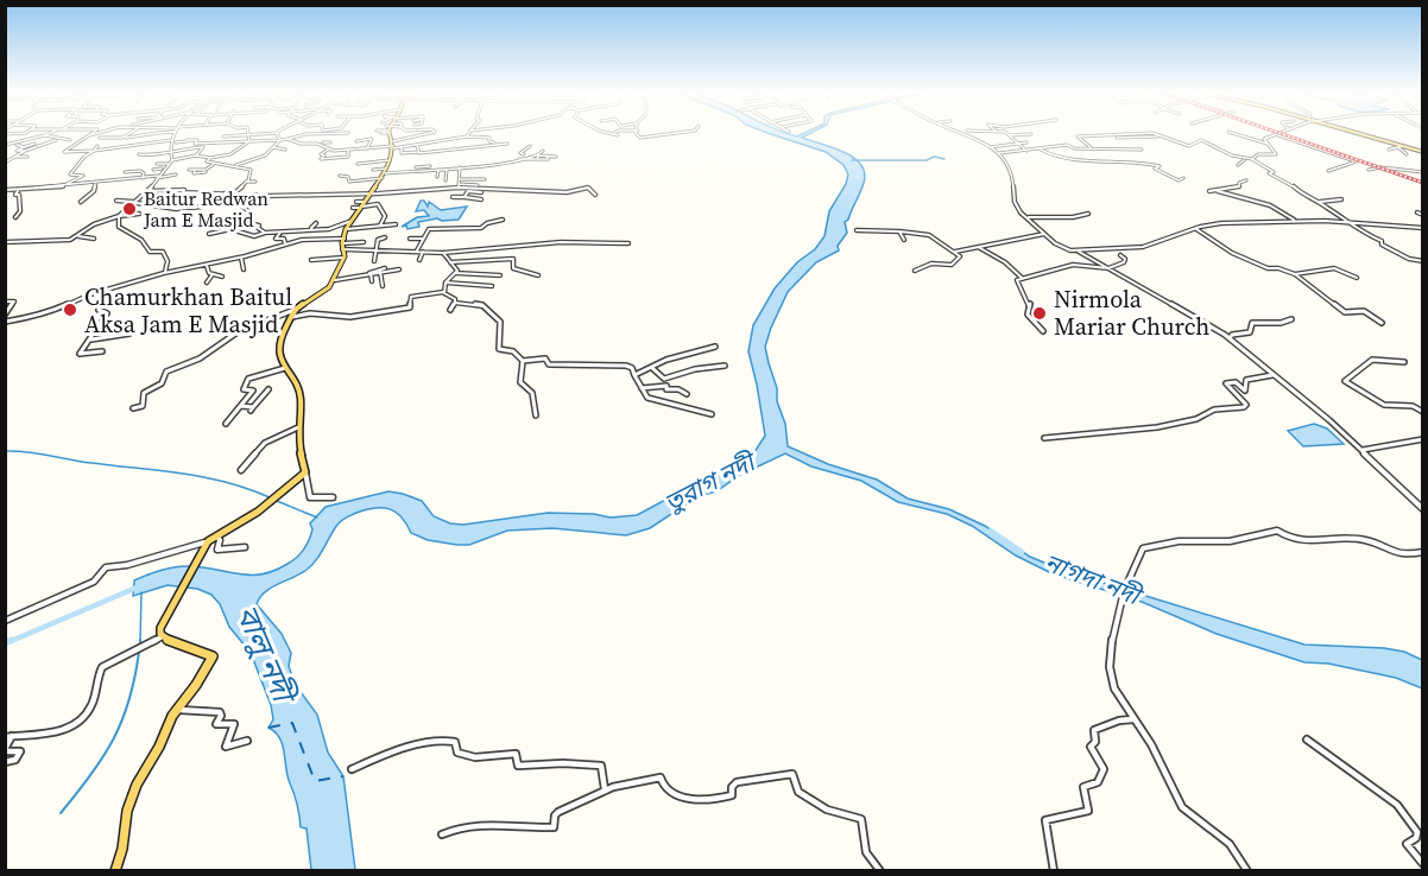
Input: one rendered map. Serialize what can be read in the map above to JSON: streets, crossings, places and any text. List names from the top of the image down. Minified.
{"water":["তুরাগ নদী","নাগদা নদী","বালু নদী"],"places":["Baitur Redwan Jam E Masjid","Chamurkhan Baitul Aksa Jam E Masjid","Nirmola Mariar Church"]}
